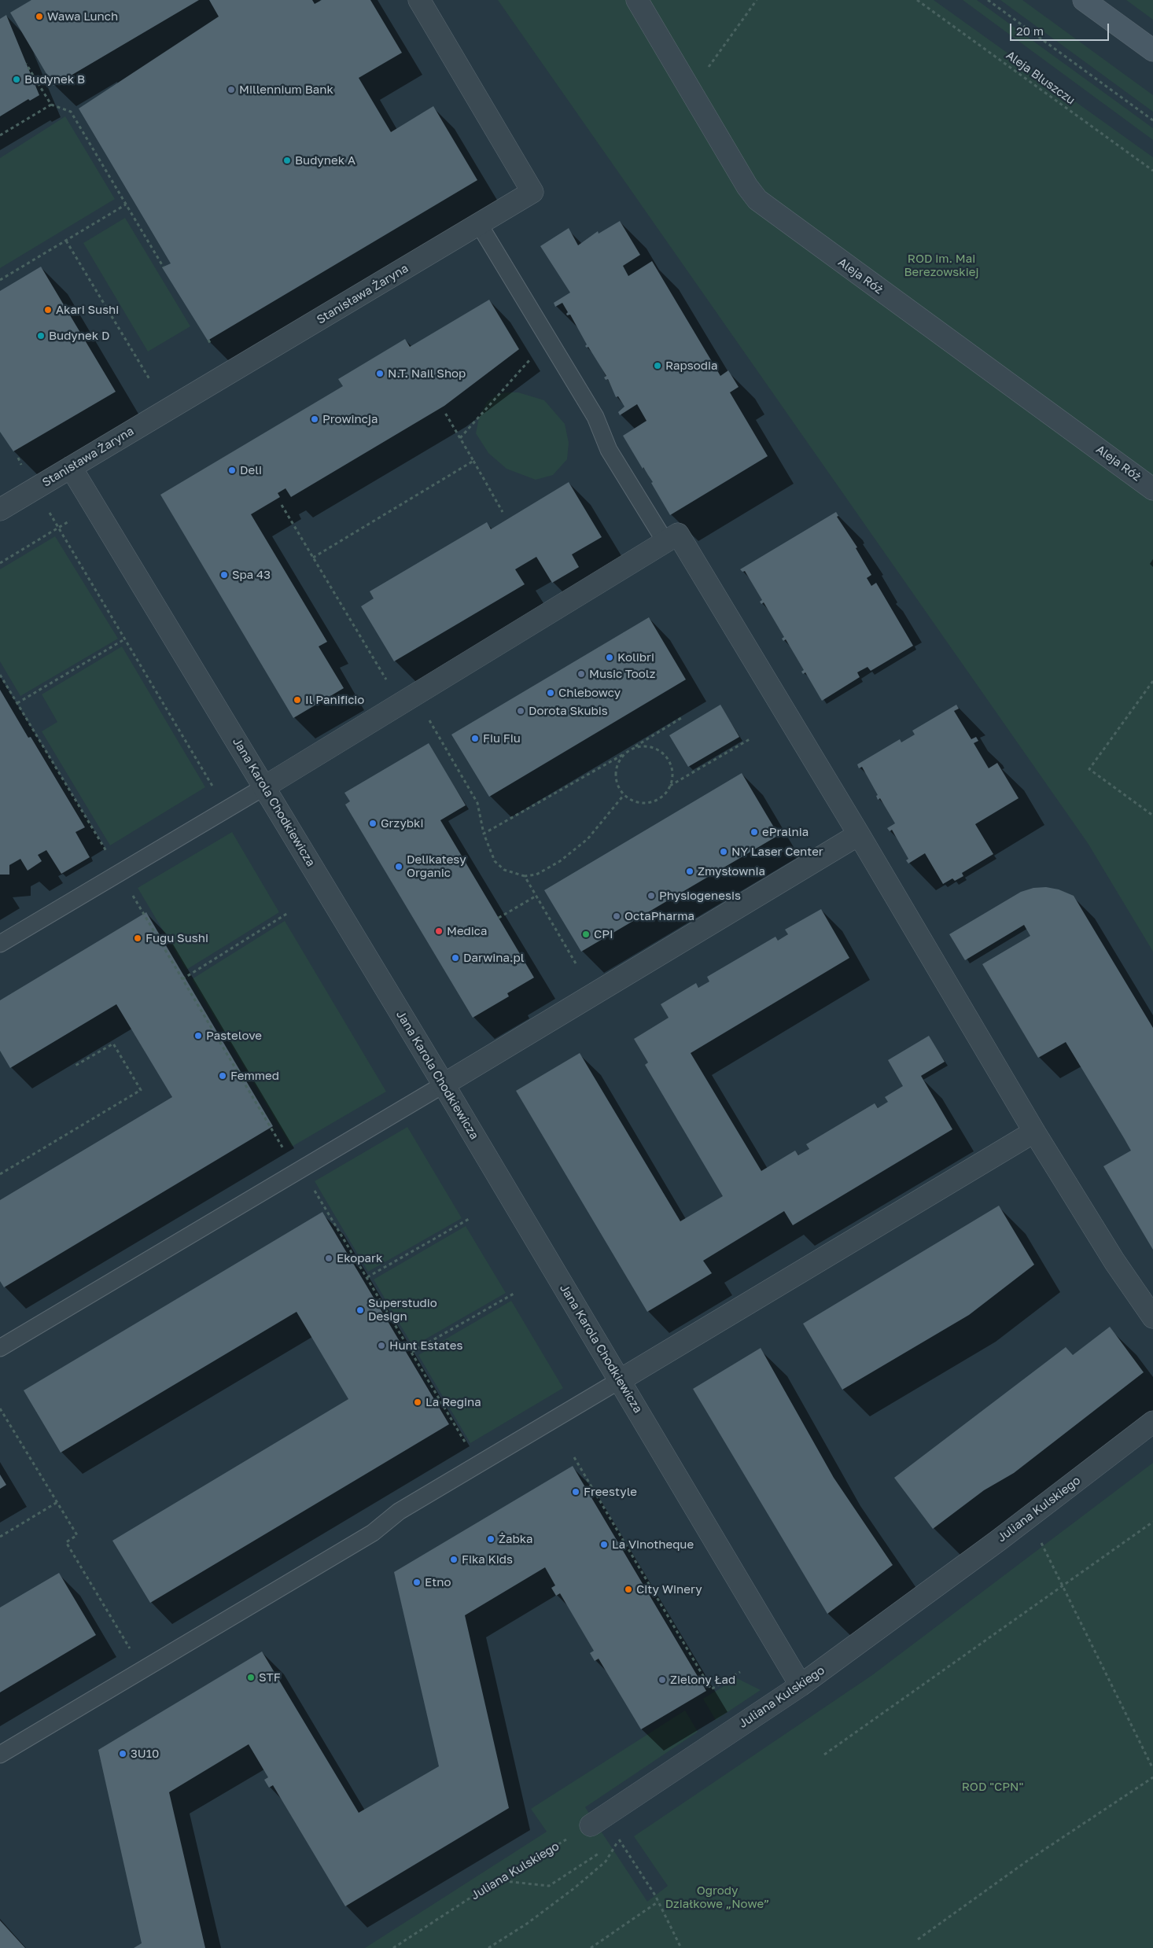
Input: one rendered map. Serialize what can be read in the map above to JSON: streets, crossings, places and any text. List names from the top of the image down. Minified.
{"streets":{"street":["Aleja Róż","Stanisława Żaryna","Jana Karola Chodkiewicza","Juliana Kulskiego"],"path":["Aleja Bluszczu"]},"crossings":[["Stanisława Żaryna","Jana Karola Chodkiewicza"],["Jana Karola Chodkiewicza","Juliana Kulskiego"]],"parks":["ROD im. Mai Berezowskiej","ROD \"CPN\"","Ogrody Działkowe „Nowe”"],"places":["Wawa Lunch","Budynek B","Millennium Bank","Budynek A","Akari Sushi","Budynek D","Rapsodia","N.T. Nail Shop","Prowincja","Deli","Spa 43","Kolibri","Music Toolz","Chlebowcy","Il Panificio","Dorota Skubis","Fiu Fiu","Grzybki","ePralnia","NY Laser Center","Delikatesy Organic","Zmysłownia","Physiogenesis","OctaPharma","Medica","CPI","Fugu Sushi","Darwina.pl","Pastelove","Femmed","Ekopark","Superstudio Design","Hunt Estates","La Regina","Freestyle","Żabka","La Vinotheque","Fika Kids","Etno","City Winery","STF","Zielony Ład","3U10"],"scale_bar":"20 m"}
